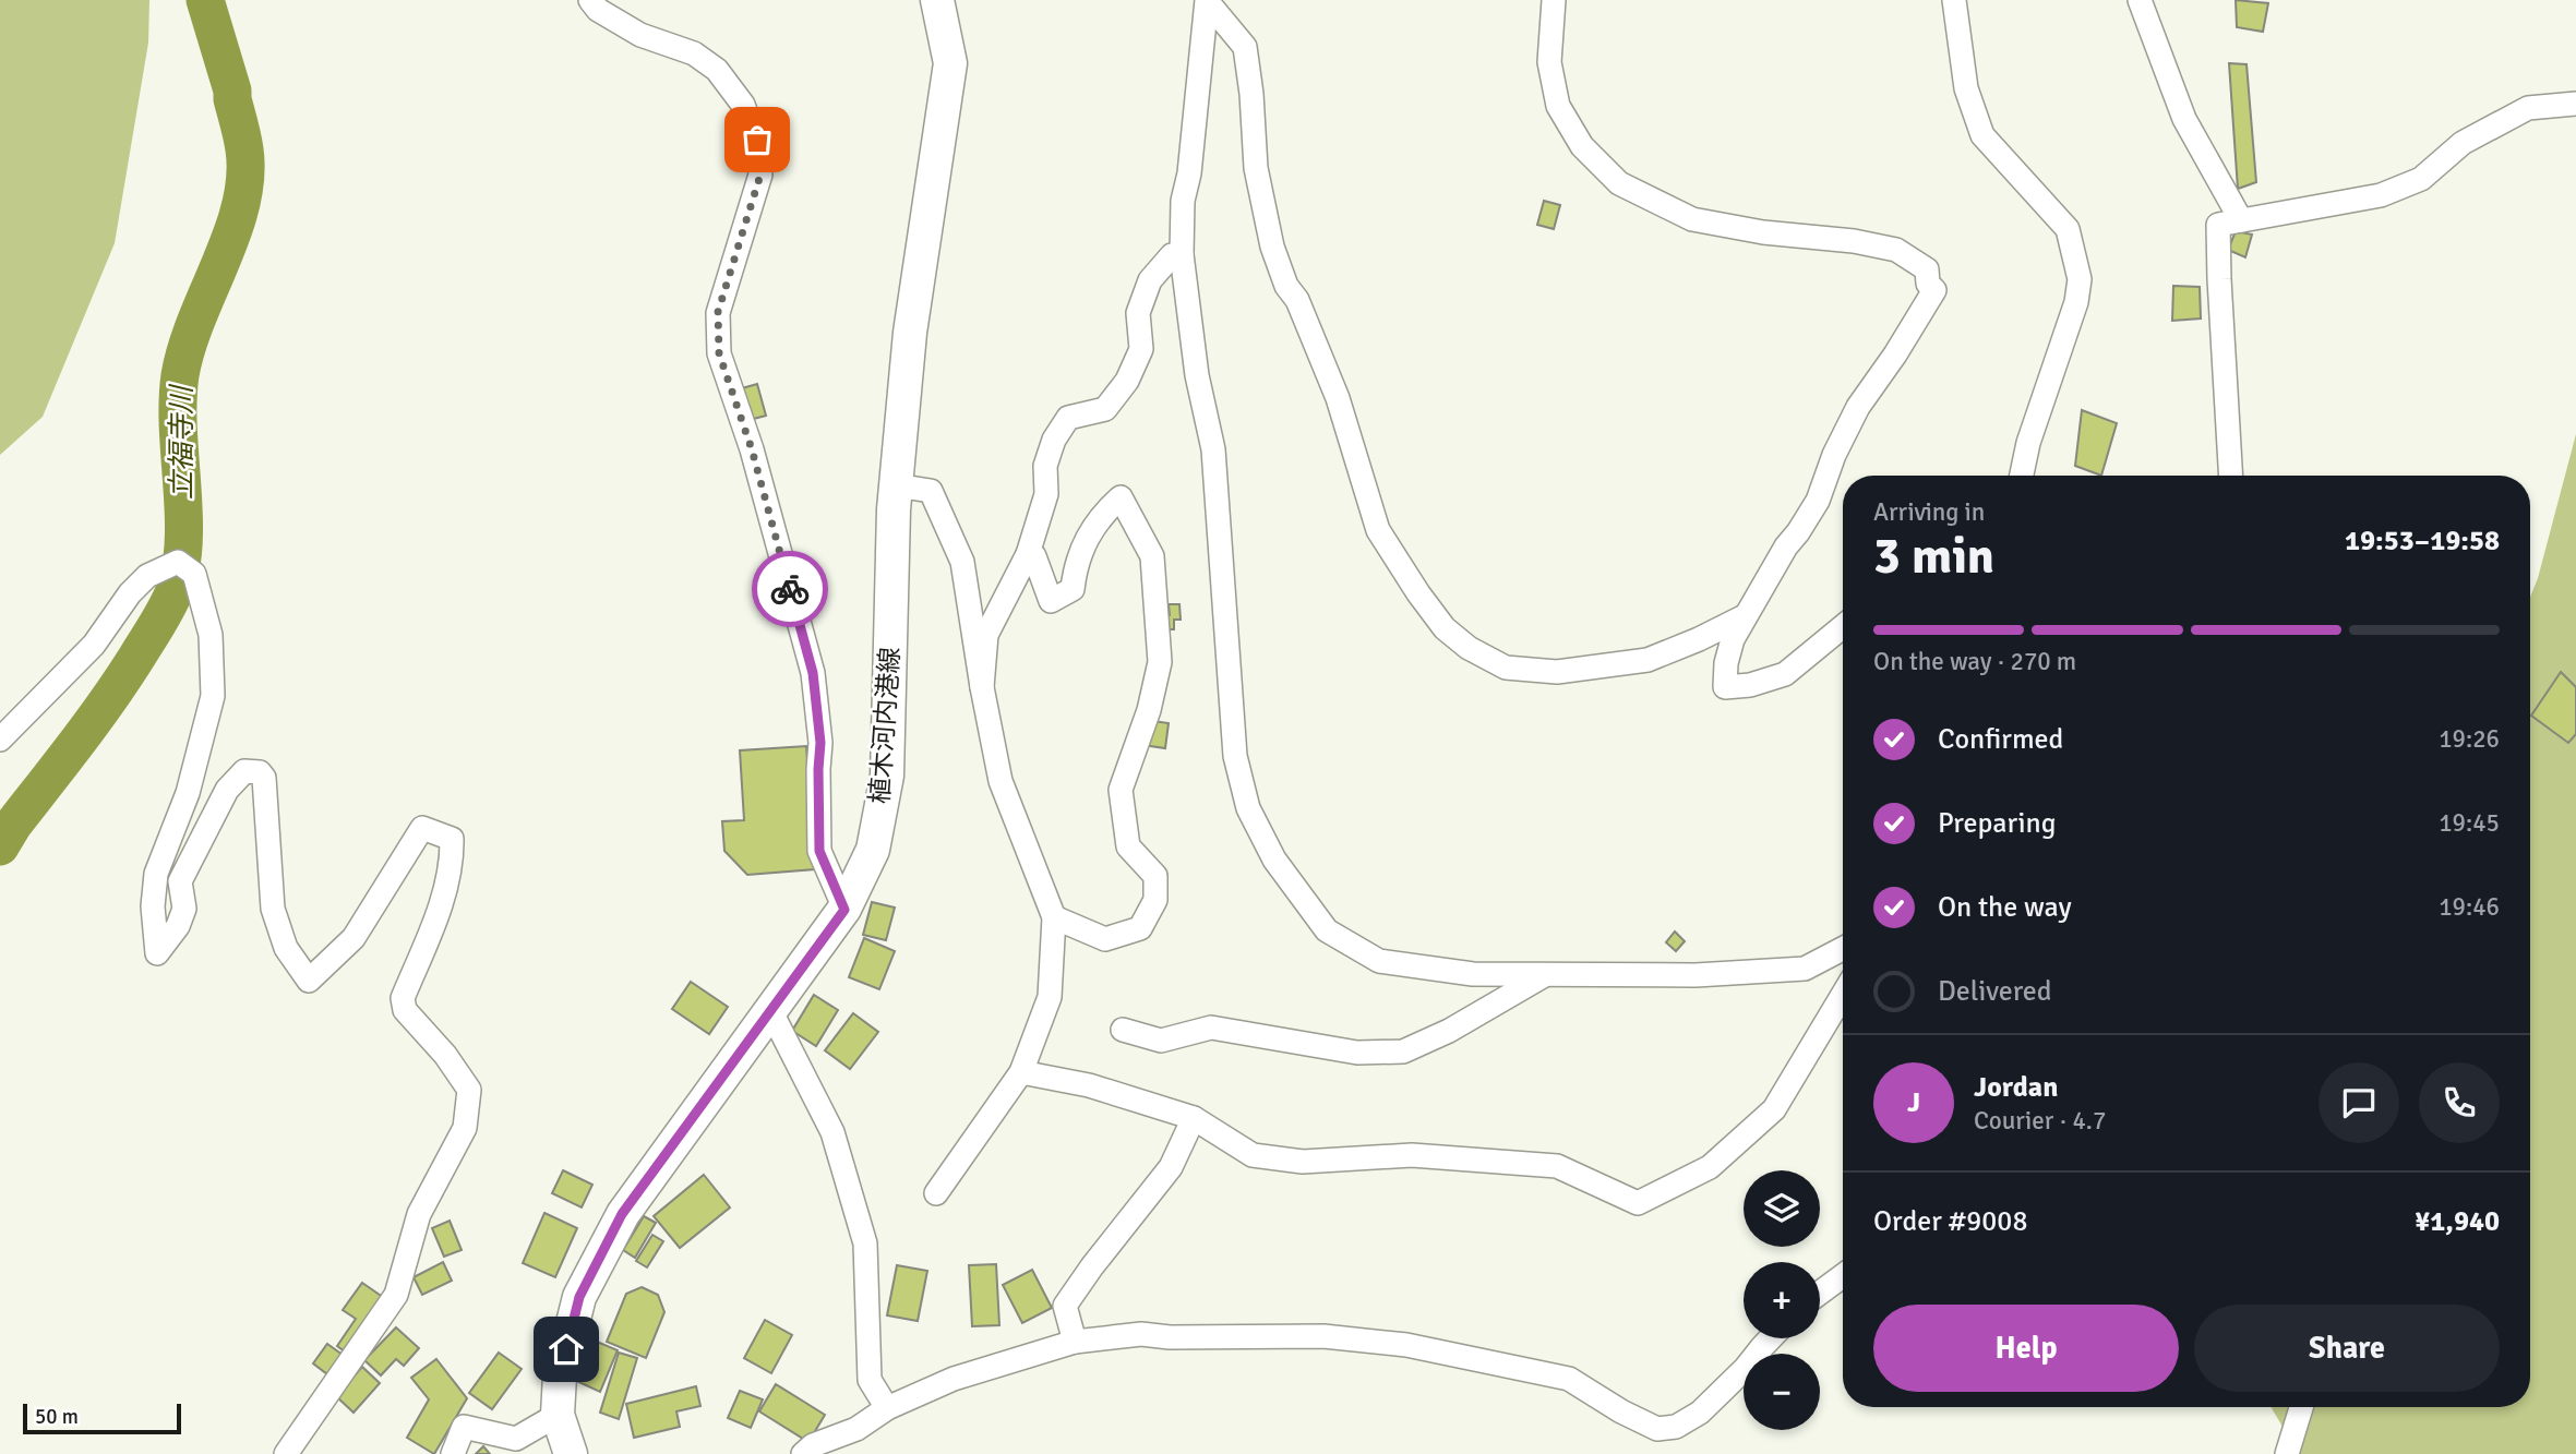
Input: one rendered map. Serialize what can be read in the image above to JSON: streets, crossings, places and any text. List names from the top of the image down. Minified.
{"streets":{"main road":["植木河内港線"]},"water":["立福寺川"],"scale_bar":"50 m","page":{"heading":["3 min","Arriving in","19:53–19:58"],"panel":["Jordan","Courier · 4.7","Order #9008","¥1,940"],"bar":"On the way · 270 m","list":[["Confirmed","19:26"],["Preparing","19:45"],["On the way","19:46"],"Delivered"],"round":"J","map_buttons":["+","−"],"buttons":["Help","Share"],"scale":"50 m"}}
